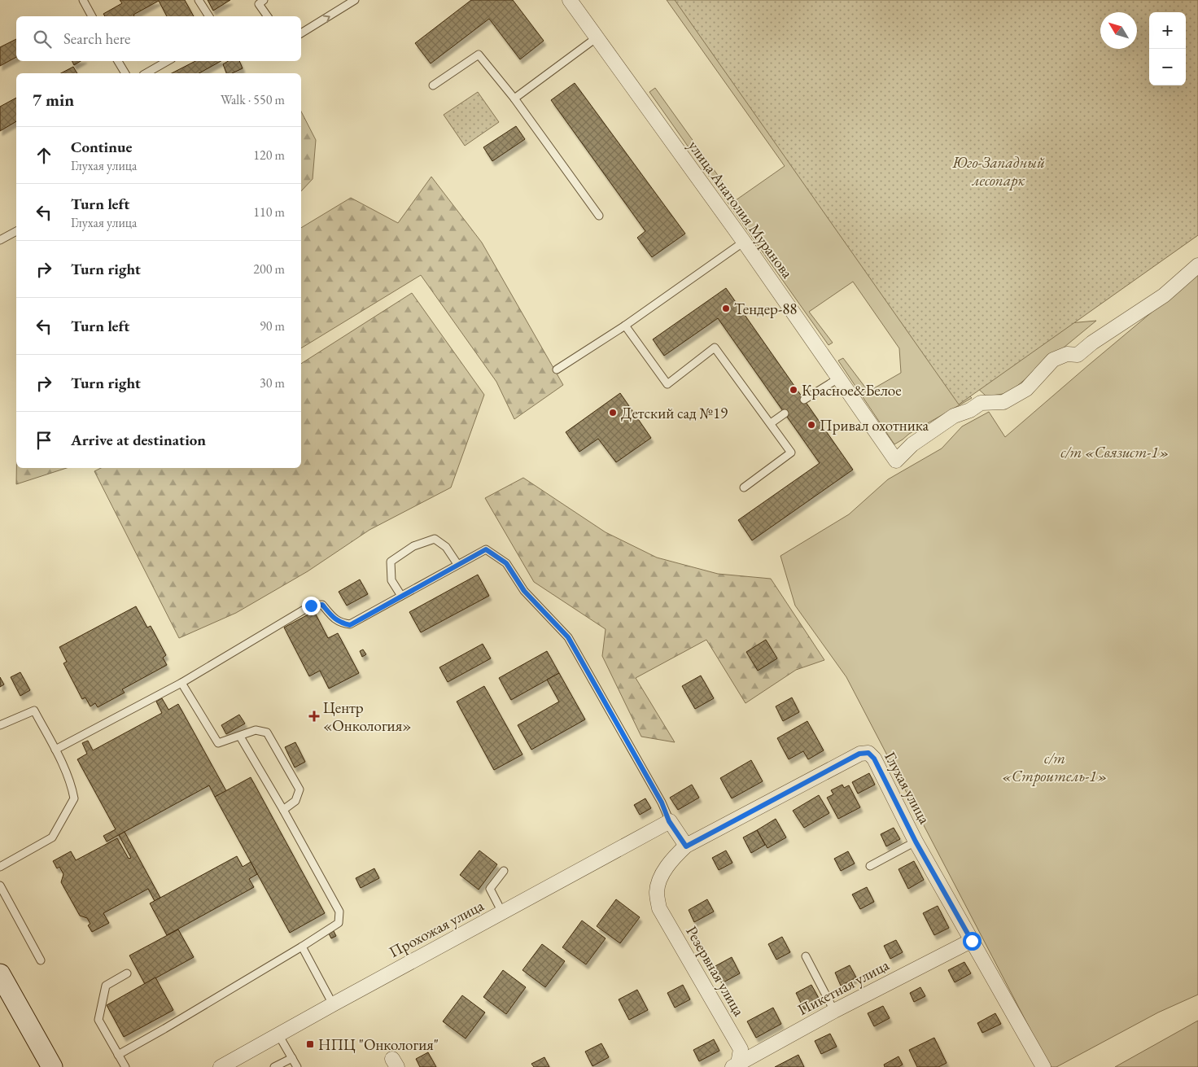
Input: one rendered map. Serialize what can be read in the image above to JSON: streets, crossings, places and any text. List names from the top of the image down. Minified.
{"streets":{"street":["улица Анатолия Муранова","Глухая улица","Прохожая улица","Резервная улица","Пикетная улица"]},"crossings":[["Глухая улица","Резервная улица"],["Глухая улица","Пикетная улица"],["Резервная улица","Пикетная улица"]],"parks":["Юго-Западный лесопарк","с/т «Связист-1»","с/т «Строитель-1»"],"places":{"other":["Тендер-88","Красное&Белое","Детский сад №19","Привал охотника"],"health":["Центр «Онкология»"],"transit":["НПЦ \"Онкология\""]},"north":"top left","page":{"map_buttons":["+","−"],"search":"Search here","heading":["7 min","Walk · 550 m"],"list":[["Continue","Глухая улица","120 m"],["Turn left","Глухая улица","110 m"],["Turn right","200 m"],["Turn left","90 m"],["Turn right","30 m"],"Arrive at destination"]}}
